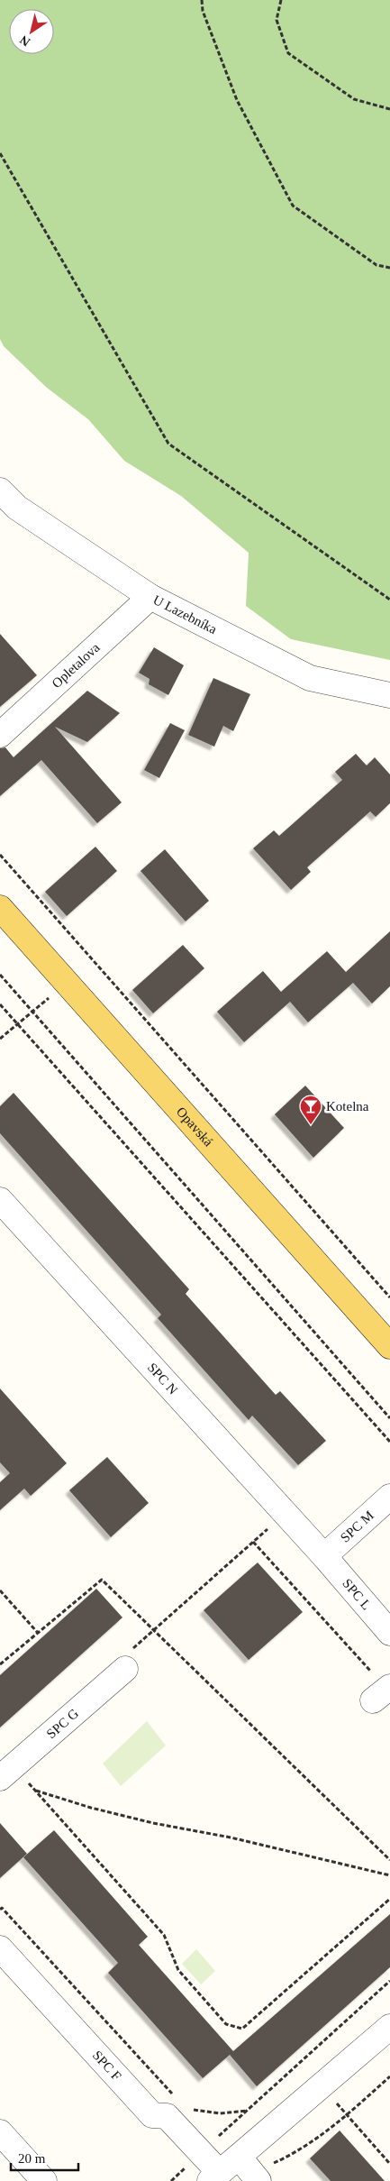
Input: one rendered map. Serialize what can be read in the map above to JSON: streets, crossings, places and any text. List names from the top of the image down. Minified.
{"streets":{"main road":["Opavská"],"street":["U Lazebníka","Opletalova","SPC N","SPC M","SPC L","SPC G","SPC F"]},"crossings":[["U Lazebníka","Opletalova"],["SPC N","SPC M"],["SPC N","SPC L"],["SPC M","SPC L"]],"places":{"bar":["Kotelna"]},"scale_bar":"20 m","north":"bottom left"}
